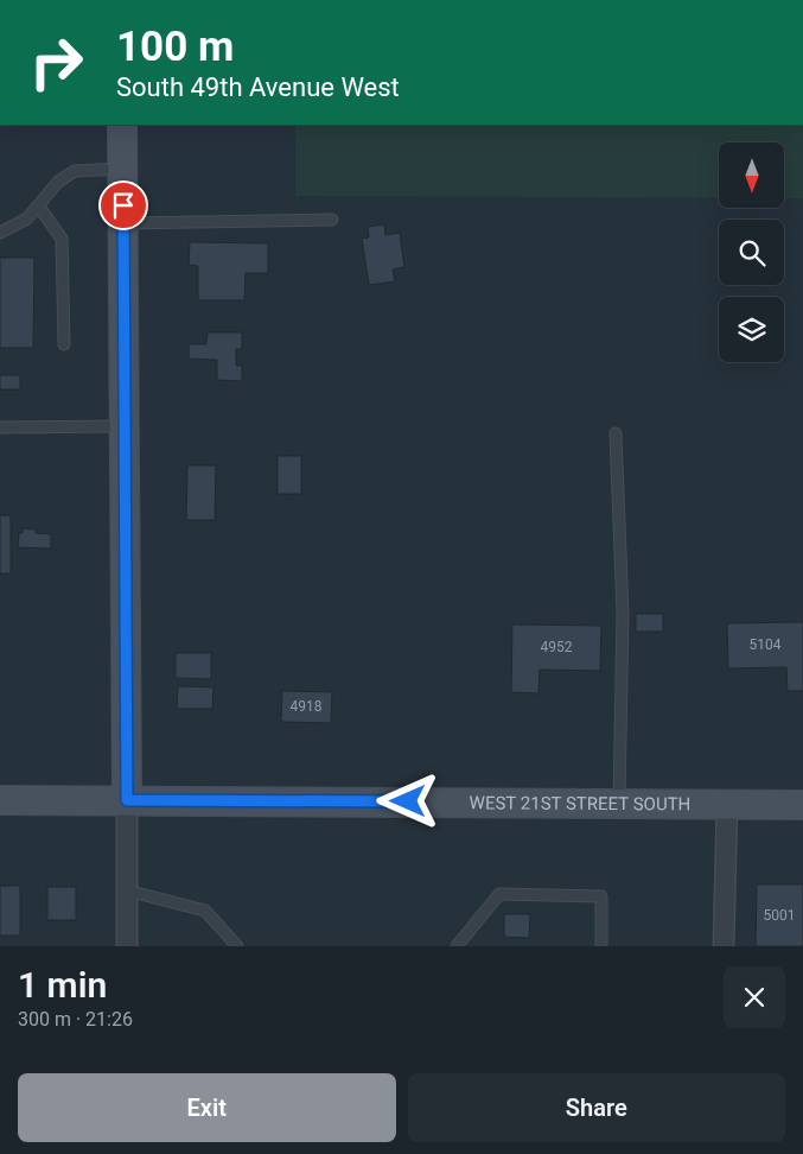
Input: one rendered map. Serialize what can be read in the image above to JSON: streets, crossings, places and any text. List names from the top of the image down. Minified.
{"streets":{"main road":["WEST 21ST STREET SOUTH"]},"house_numbers":["5104","4952","4918","5001"],"north":"bottom","page":{"turn":["100 m","South 49th Avenue West"],"heading":["1 min","300 m · 21:26"],"buttons":["Exit","Share"]}}
